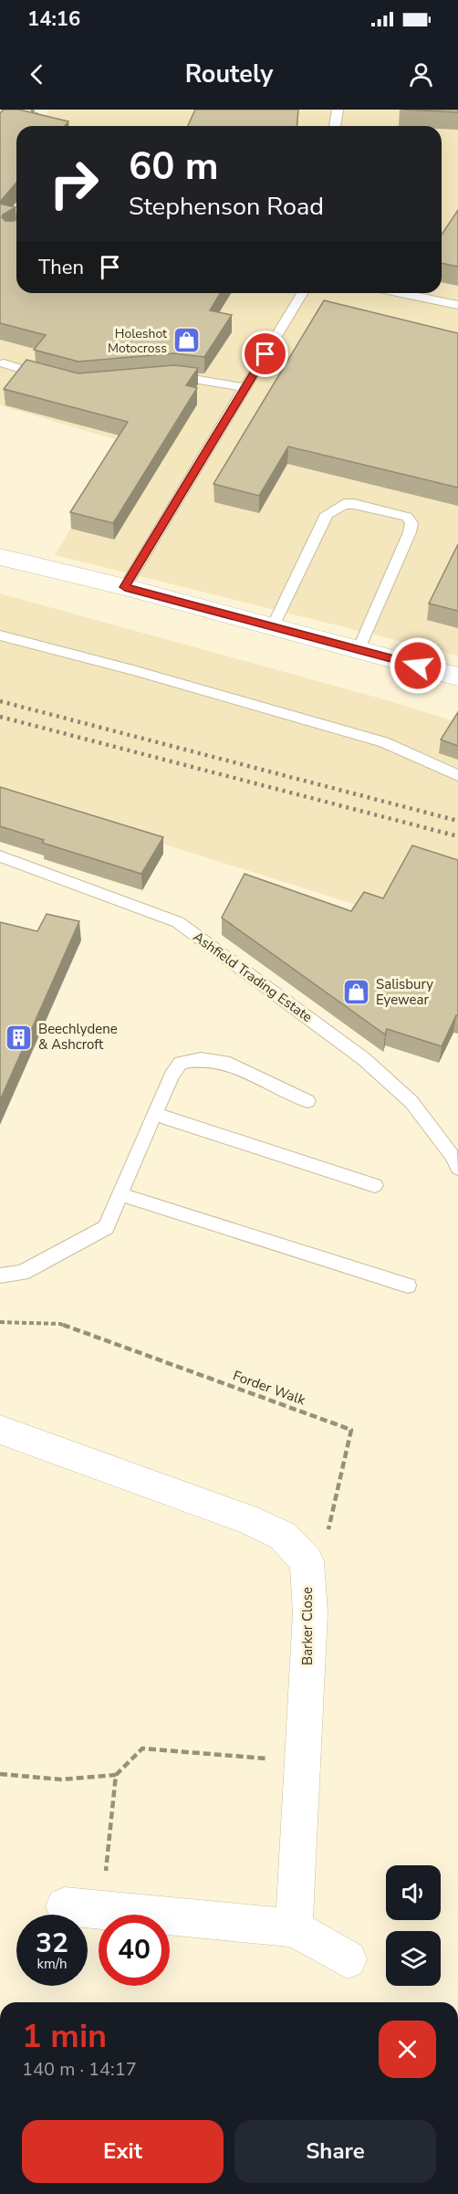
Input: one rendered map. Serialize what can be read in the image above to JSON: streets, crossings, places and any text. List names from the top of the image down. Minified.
{"streets":{"street":["Barker Close"],"lane":["Ashfield Trading Estate"],"path":["Forder Walk"]},"places":{"shop":["Holeshot Motocross","Salisbury Eyewear"],"building":["Beechlydene & Ashcroft"]},"page":{"status":"14:16","header":"Routely","turn":["60 m","Stephenson Road"],"then":"Then","speed":"32 km/h","limit":"40","heading":["1 min","140 m · 14:17"],"buttons":["Exit","Share"]}}
